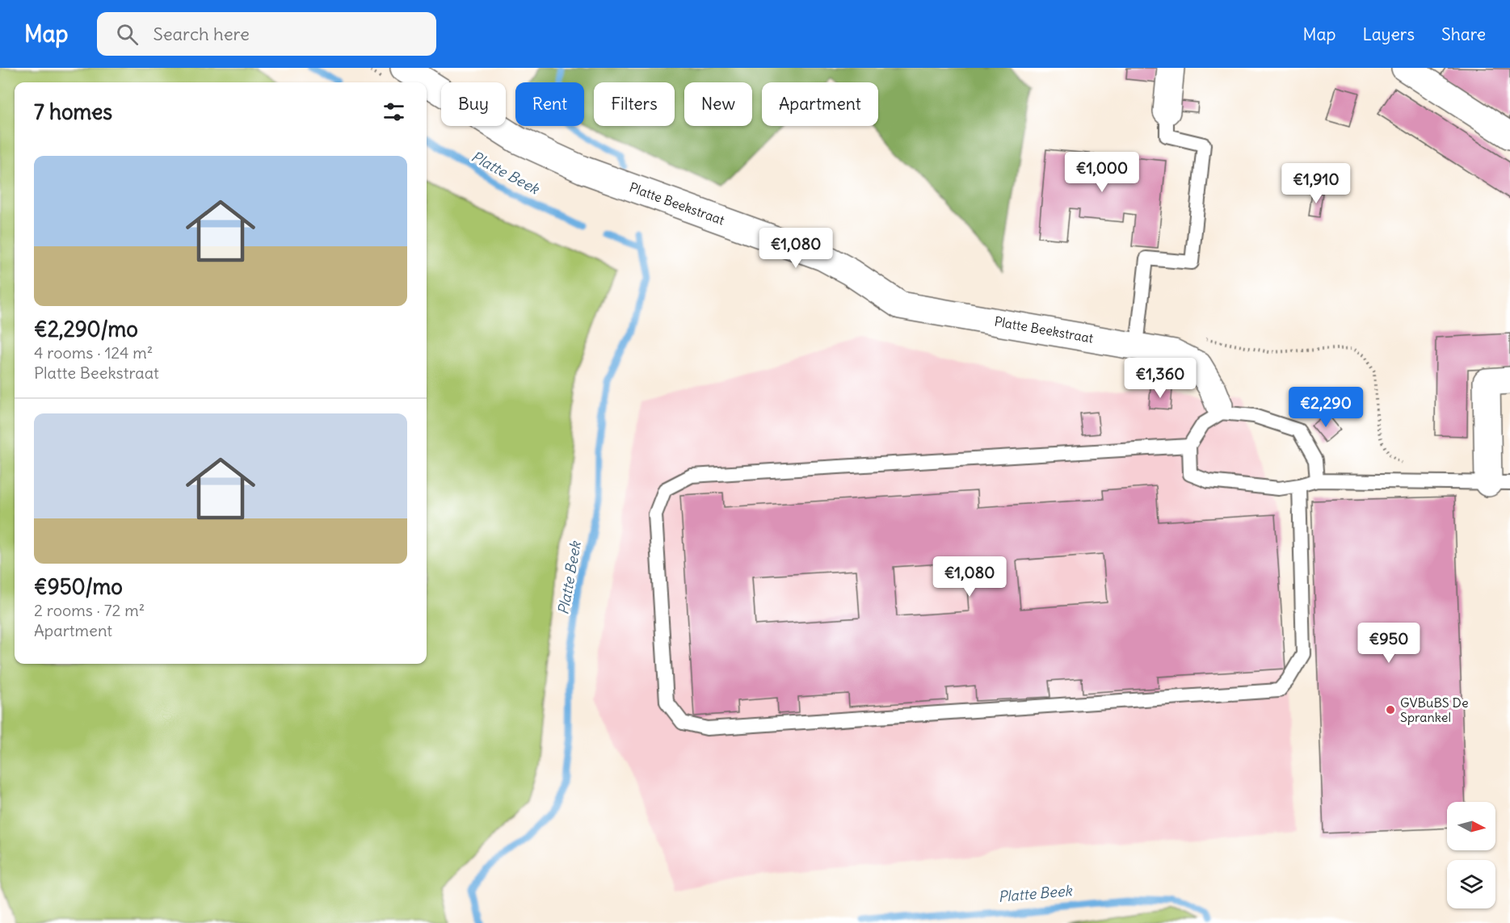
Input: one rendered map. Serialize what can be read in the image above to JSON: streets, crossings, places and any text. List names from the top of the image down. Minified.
{"streets":{"street":["Platte Beekstraat"]},"water":["Platte Beek"],"places":["GVBuBS De Sprankel"],"north":"right","page":{"header":"Map","search":"Search here","nav":["Map","Layers","Share"],"chip":["Buy","Rent","Filters","New","Apartment"],"heading":"7 homes","list":[{"name":"€2,290/mo","note":"4 rooms · 124 m² · Platte Beekstraat"},{"name":"€950/mo","note":"2 rooms · 72 m² · Apartment"}],"price":["€1,000","€1,910","€1,080","€1,360","€2,290","€1,080","€950"]}}
